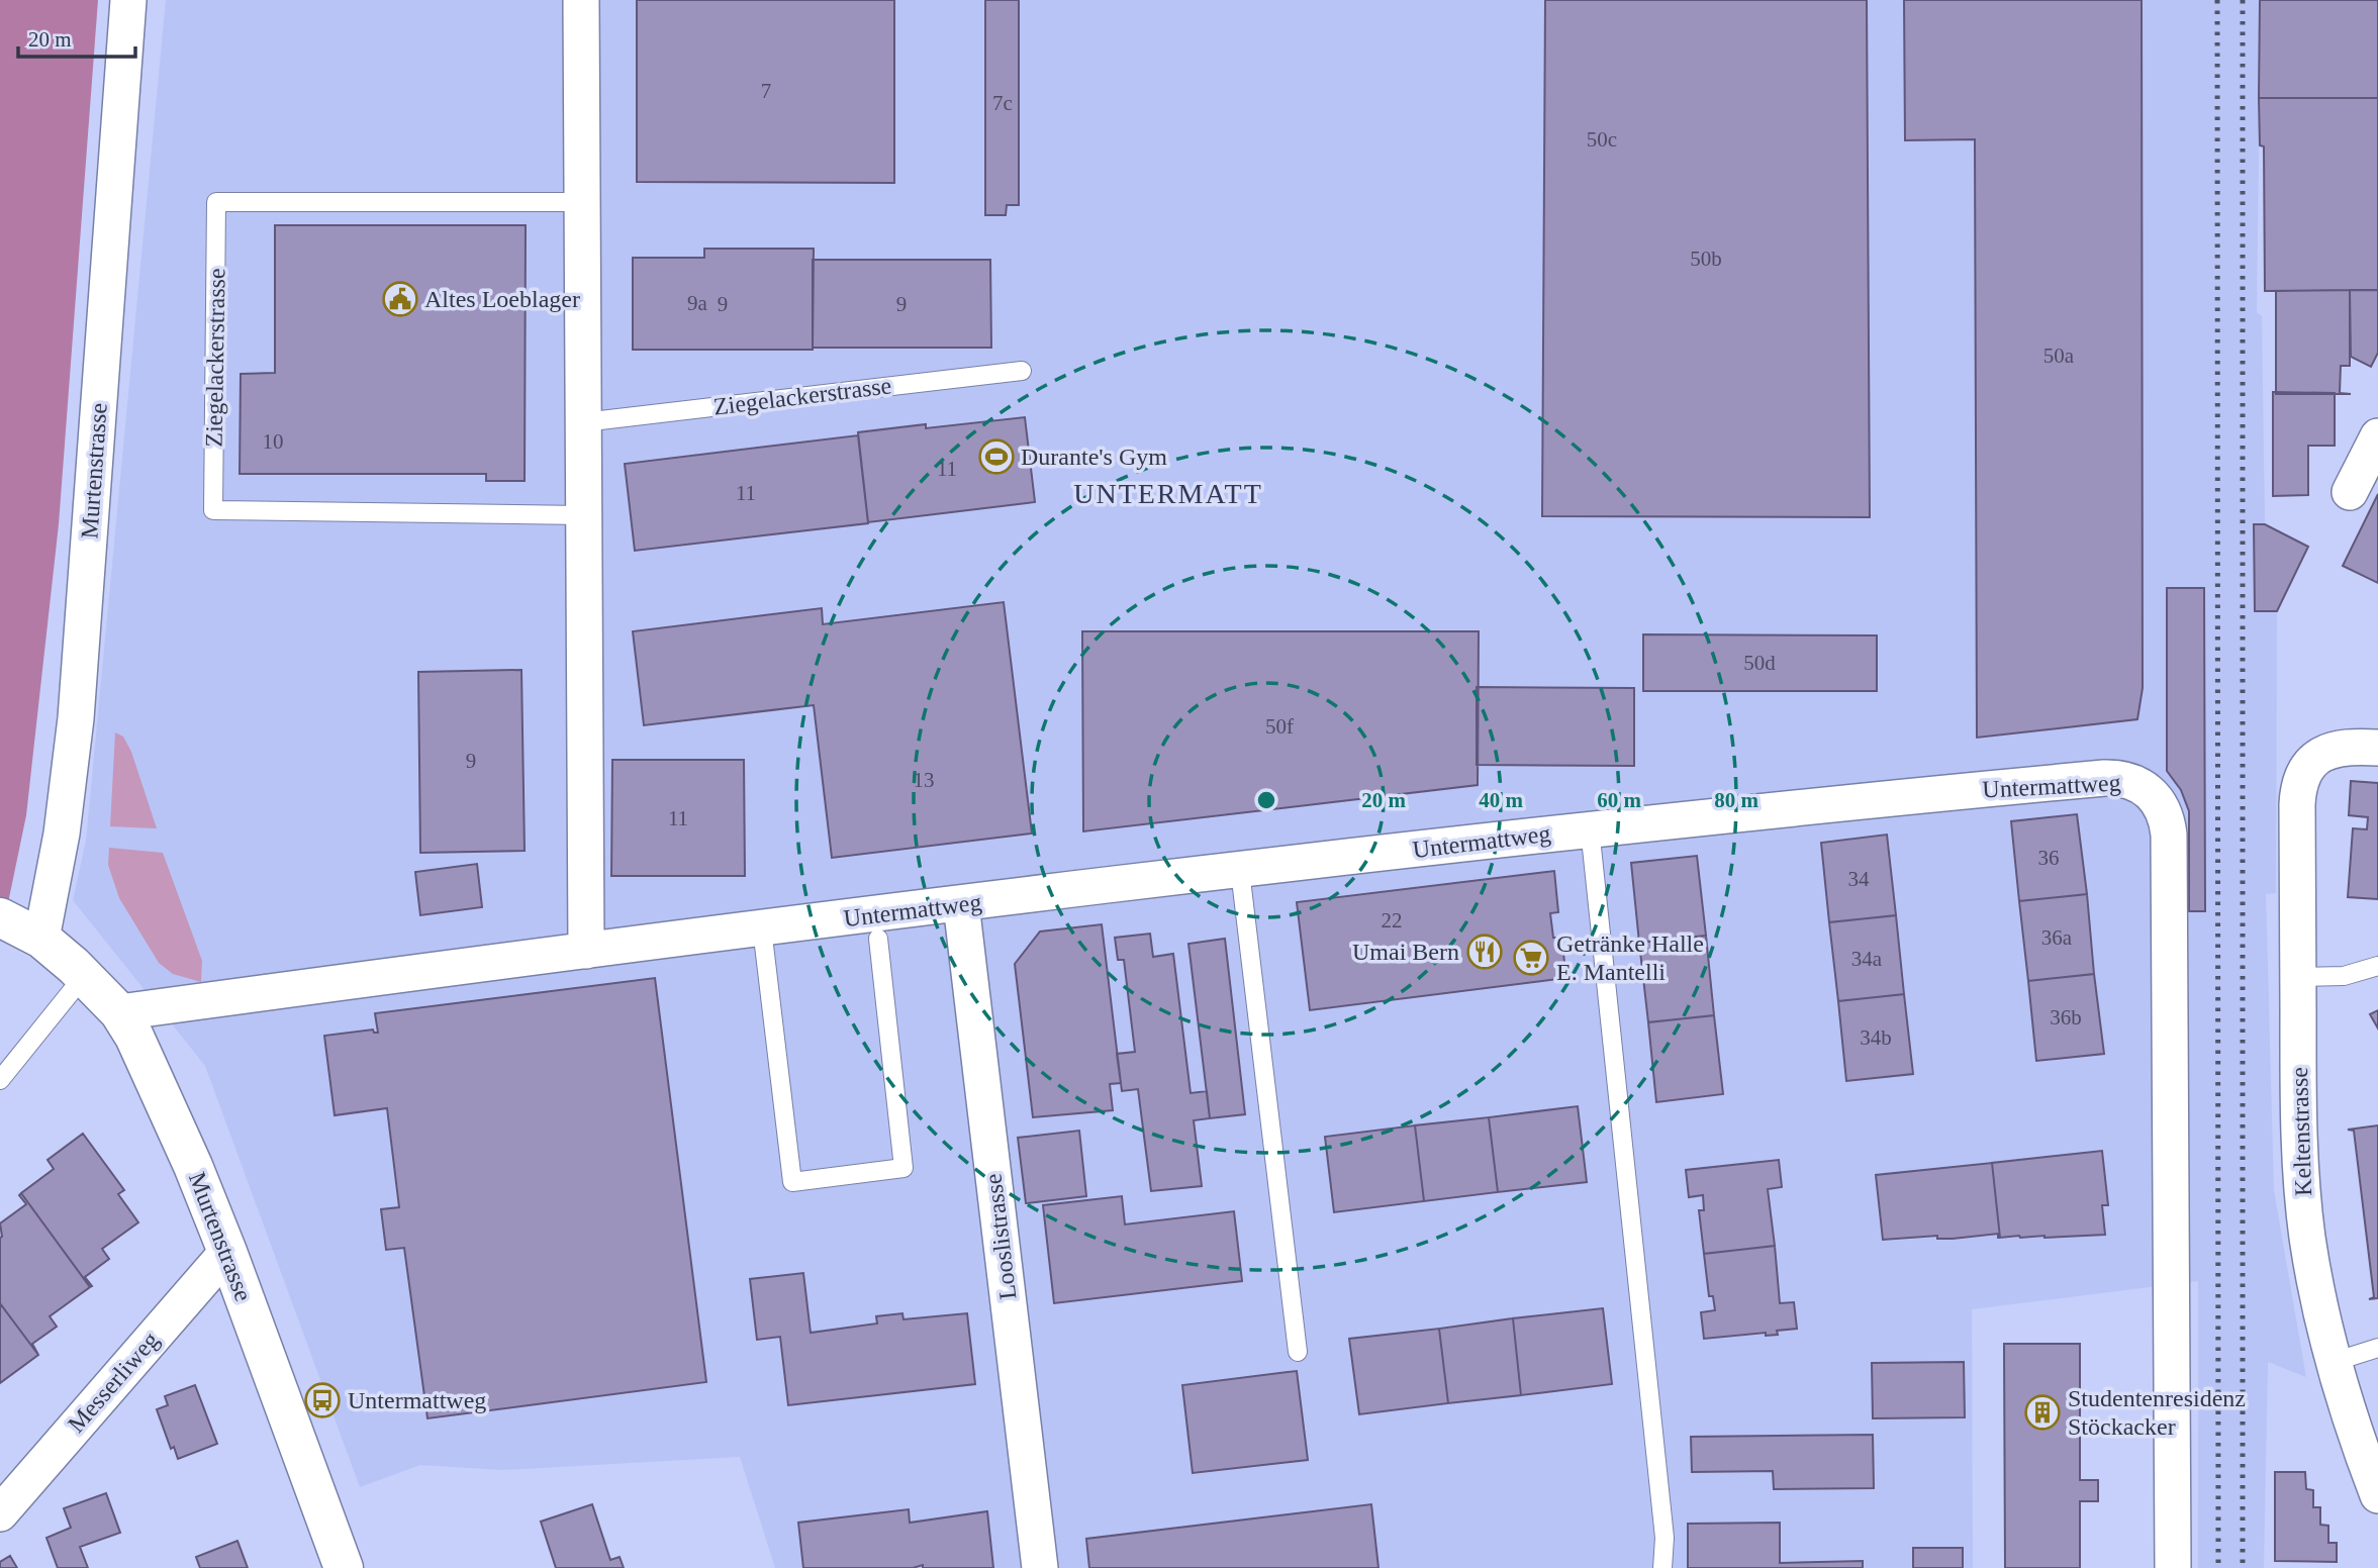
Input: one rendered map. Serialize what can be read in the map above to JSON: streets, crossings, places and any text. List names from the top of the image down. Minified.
{"streets":{"street":["Murtenstrasse","Untermattweg","Keltenstrasse","Looslistrasse","Messerliweg"],"lane":["Ziegelackerstrasse"]},"crossings":[["Murtenstrasse","Untermattweg"],["Murtenstrasse","Messerliweg"],["Untermattweg","Looslistrasse"]],"districts":["UNTERMATT"],"places":{"public building":["Altes Loeblager"],"sports":["Durante's Gym"],"restaurant":["Umai Bern"],"supermarket":["Getränke Halle E. Mantelli"],"bus stop":["Untermattweg"],"building":["Studentenresidenz Stöckacker"]},"house_numbers":["7","7c","50c","50b","9a","9","9","50a","10","11","11","50d","50f","9","13","11","36","34","22","36a","34a","36b","34b"],"scale_bar":"20 m","rings":["20 m","40 m","60 m","80 m"]}
